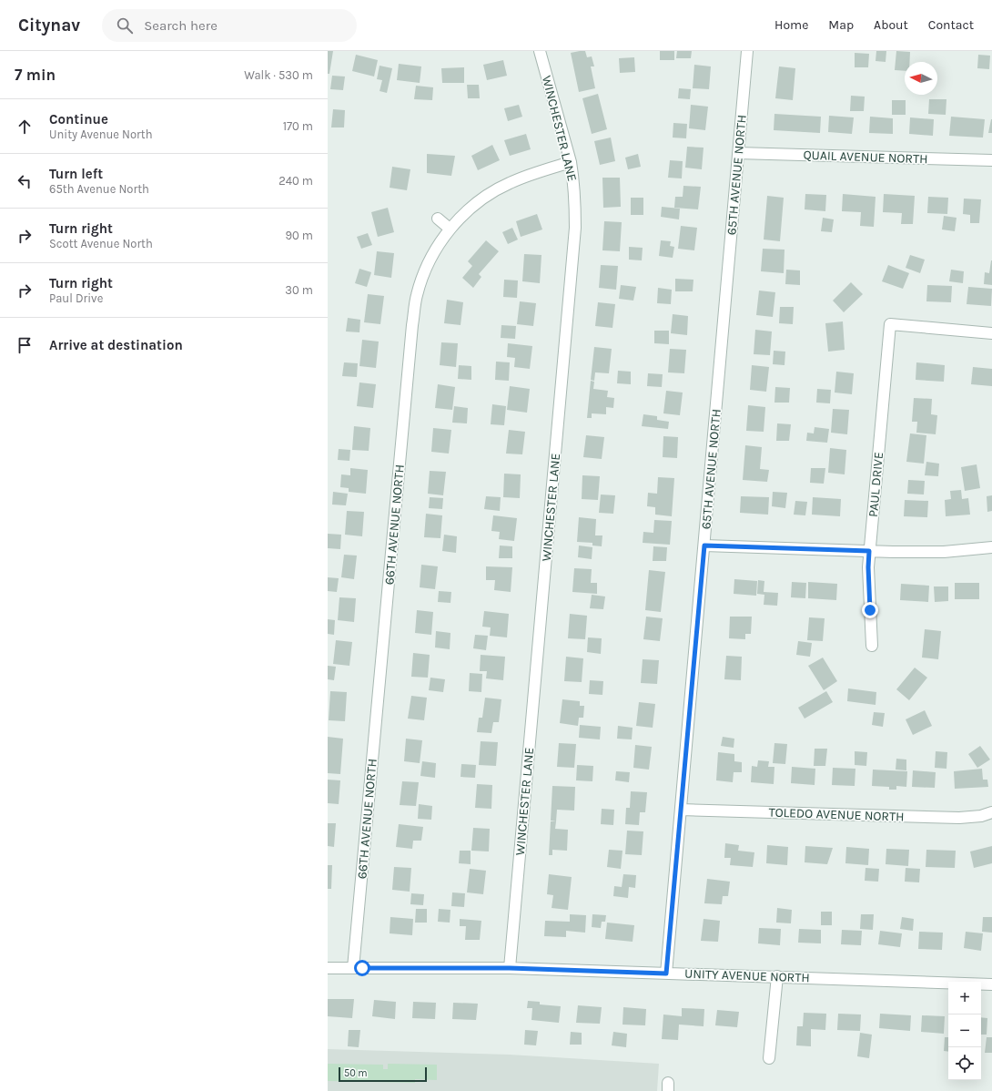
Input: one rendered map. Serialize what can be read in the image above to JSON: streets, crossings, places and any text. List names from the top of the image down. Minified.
{"streets":{"street":["WINCHESTER LANE","QUAIL AVENUE NORTH","65TH AVENUE NORTH","PAUL DRIVE","66TH AVENUE NORTH","TOLEDO AVENUE NORTH","UNITY AVENUE NORTH"]},"crossings":[["WINCHESTER LANE","66TH AVENUE NORTH"],["WINCHESTER LANE","UNITY AVENUE NORTH"],["QUAIL AVENUE NORTH","65TH AVENUE NORTH"],["65TH AVENUE NORTH","TOLEDO AVENUE NORTH"],["65TH AVENUE NORTH","UNITY AVENUE NORTH"],["66TH AVENUE NORTH","UNITY AVENUE NORTH"]],"scale_bar":"50 m","north":"left","page":{"header":"Citynav","search":"Search here","nav":["Home","Map","About","Contact"],"heading":["7 min","Walk · 530 m"],"list":[["Continue","Unity Avenue North","170 m"],["Turn left","65th Avenue North","240 m"],["Turn right","Scott Avenue North","90 m"],["Turn right","Paul Drive","30 m"],"Arrive at destination"],"map_buttons":["+","−"],"scale":"50 m"}}
